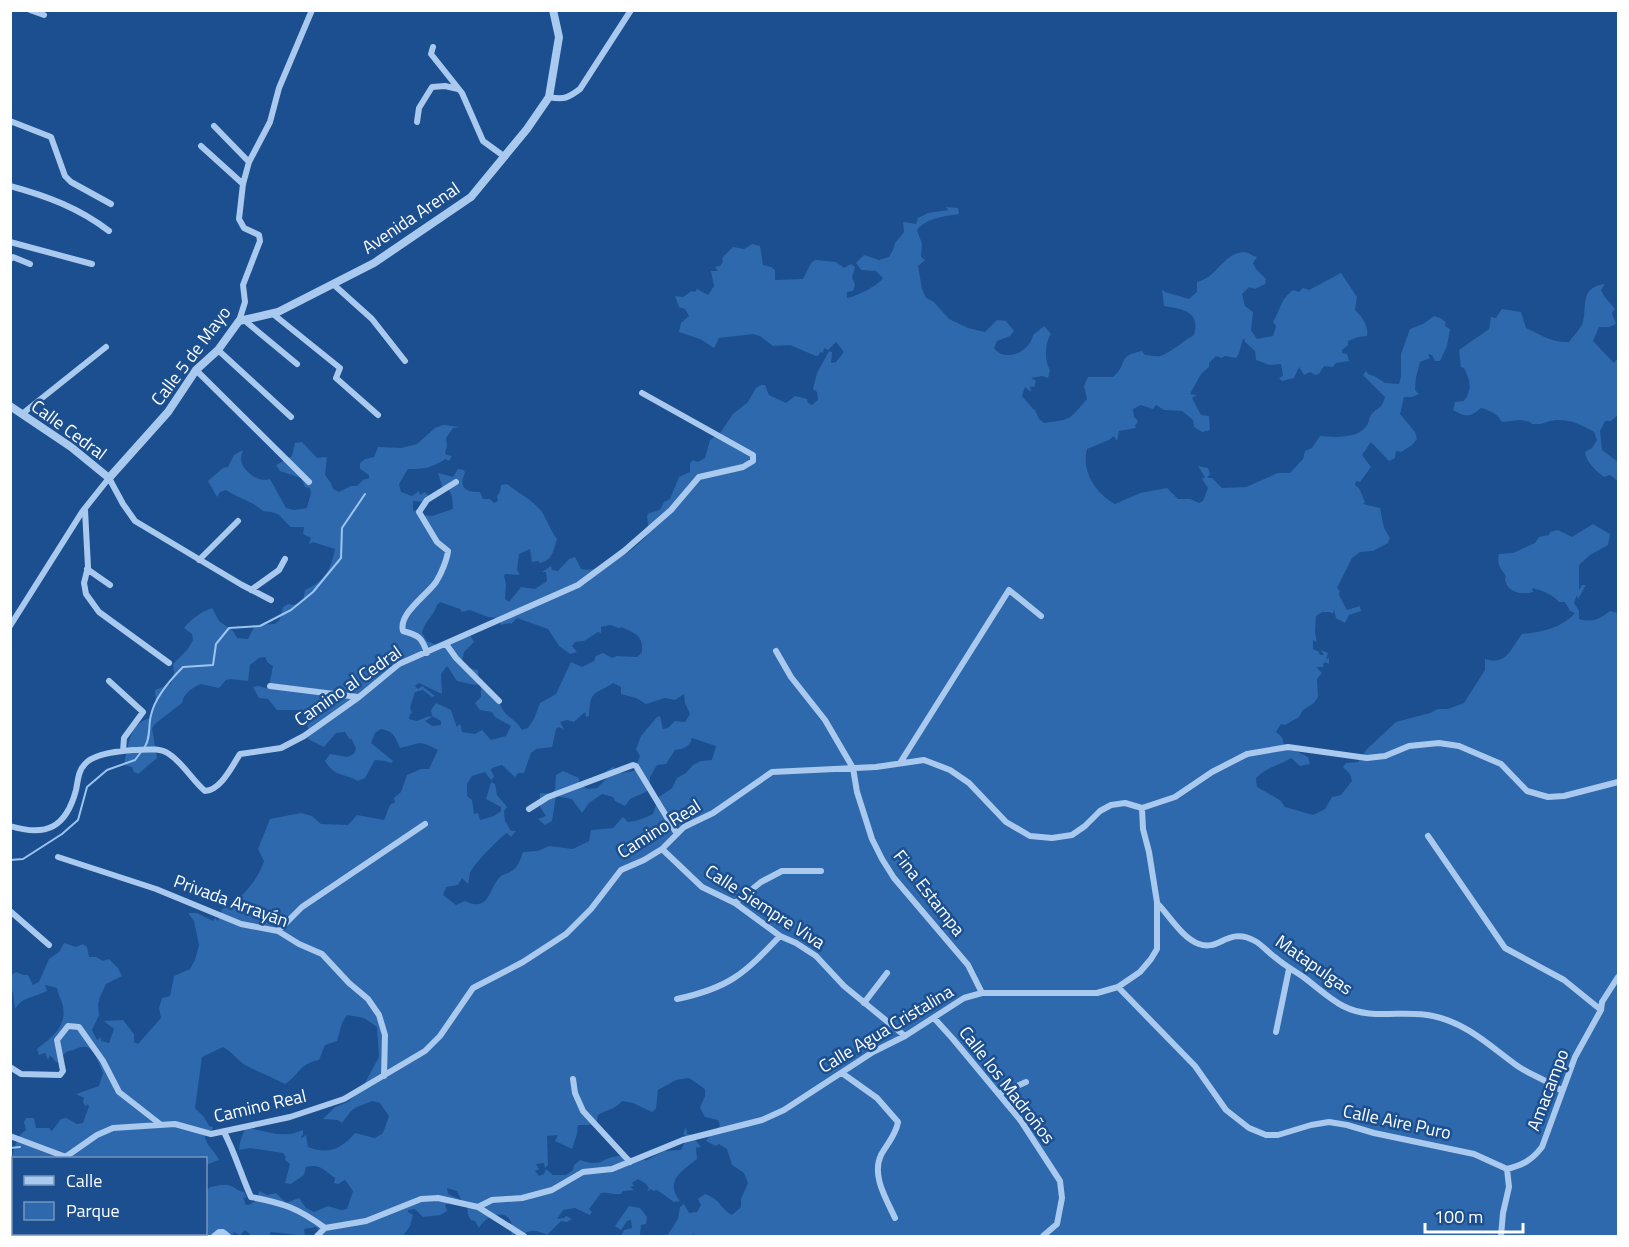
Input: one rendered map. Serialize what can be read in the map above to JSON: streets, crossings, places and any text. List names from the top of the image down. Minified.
{"streets":{"street":["Avenida Arenal","Calle 5 de Mayo","Calle Cedral","Camino al Cedral","Camino Real","Fina Estampa","Privada Arrayán","Calle Siempre Viva","Matapulgas","Calle Agua Cristalina","Calle los Madroños","Amacampo","Calle Aire Puro"]},"crossings":[["Avenida Arenal","Calle 5 de Mayo"],["Calle 5 de Mayo","Calle Cedral"],["Camino Real","Fina Estampa"],["Camino Real","Privada Arrayán"],["Camino Real","Calle Siempre Viva"],["Camino Real","Calle Agua Cristalina"],["Fina Estampa","Calle Agua Cristalina"],["Calle Siempre Viva","Calle Agua Cristalina"],["Matapulgas","Calle Agua Cristalina"],["Matapulgas","Amacampo"],["Calle Agua Cristalina","Calle los Madroños"],["Calle Agua Cristalina","Calle Aire Puro"],["Amacampo","Calle Aire Puro"]],"legend":["Calle","Parque"],"scale_bar":"100 m"}
